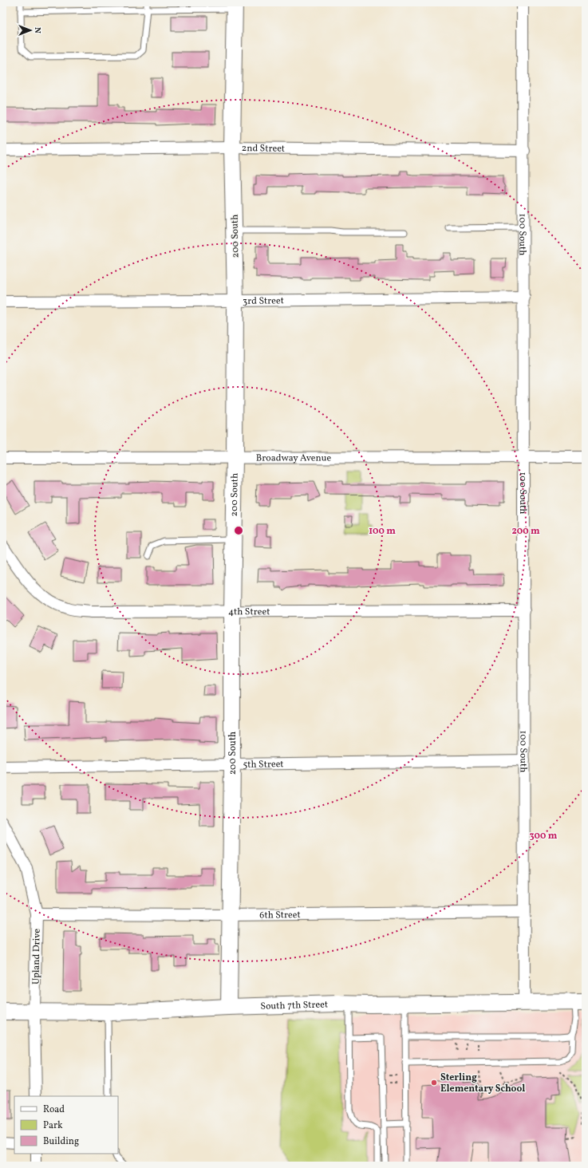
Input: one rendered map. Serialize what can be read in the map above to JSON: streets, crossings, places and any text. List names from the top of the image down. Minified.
{"streets":{"street":["2nd Street","100 South","200 South","3rd Street","Broadway Avenue","4th Street","5th Street","6th Street","Upland Drive","South 7th Street"]},"crossings":[["2nd Street","100 South"],["2nd Street","200 South"],["100 South","3rd Street"],["100 South","Broadway Avenue"],["100 South","4th Street"],["100 South","5th Street"],["100 South","6th Street"],["100 South","South 7th Street"],["200 South","3rd Street"],["200 South","Broadway Avenue"],["200 South","4th Street"],["200 South","5th Street"],["200 South","6th Street"],["200 South","South 7th Street"],["6th Street","Upland Drive"],["Upland Drive","South 7th Street"]],"places":["Sterling Elementary School"],"legend":["Road","Park","Building"],"north":"right","rings":["100 m","200 m","300 m"]}
